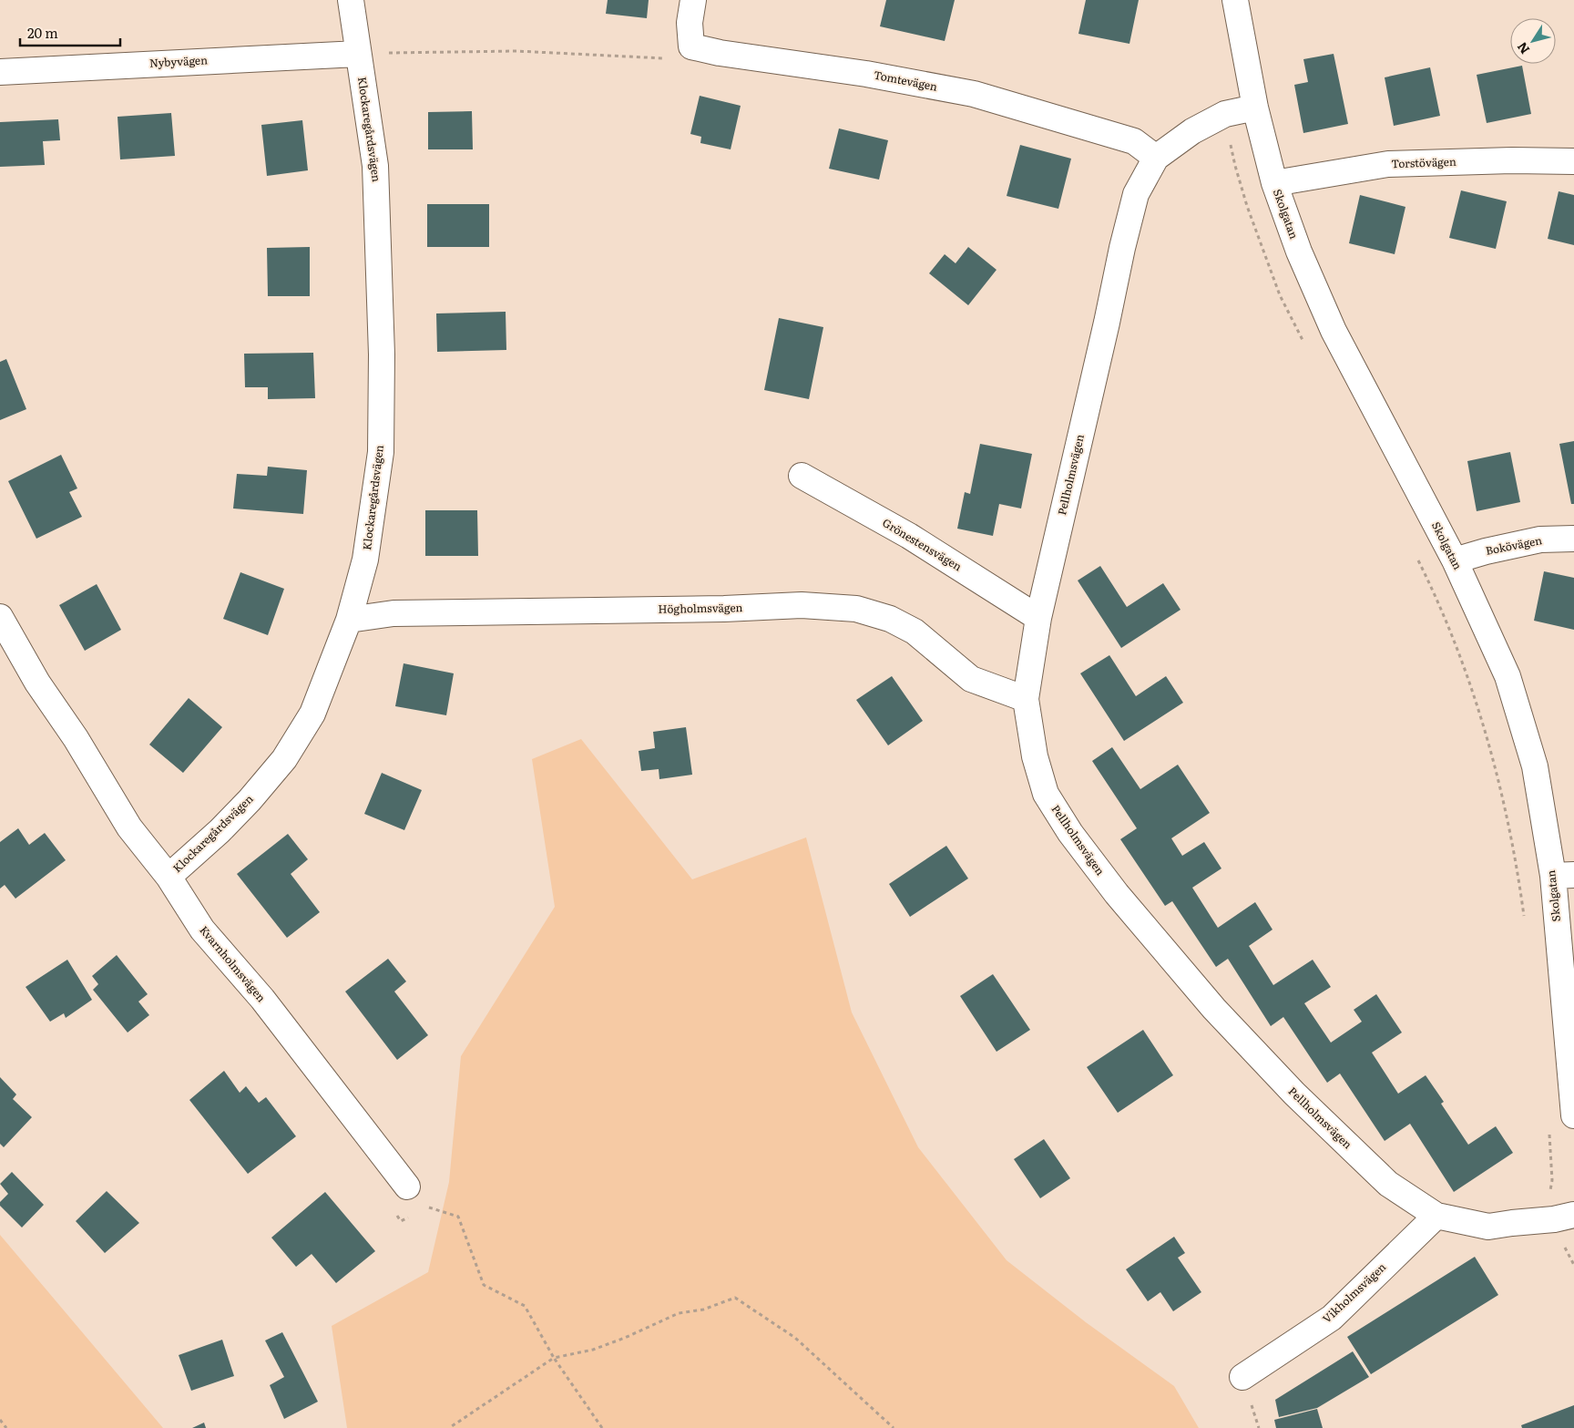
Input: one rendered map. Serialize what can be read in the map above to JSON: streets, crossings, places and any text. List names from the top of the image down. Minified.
{"streets":{"street":["Nybyvägen","Tomtevägen","Klockaregårdsvägen","Torstövägen","Skolgatan","Pellholmsvägen","Grönestensvägen","Bokövägen","Högholmsvägen","Kvarnholmsvägen","Vikholmsvägen"]},"crossings":[["Nybyvägen","Klockaregårdsvägen"],["Tomtevägen","Pellholmsvägen"],["Klockaregårdsvägen","Högholmsvägen"],["Klockaregårdsvägen","Kvarnholmsvägen"],["Torstövägen","Skolgatan"],["Skolgatan","Pellholmsvägen"],["Skolgatan","Bokövägen"],["Pellholmsvägen","Grönestensvägen"],["Pellholmsvägen","Högholmsvägen"],["Pellholmsvägen","Vikholmsvägen"]],"scale_bar":"20 m","north":"bottom left"}
